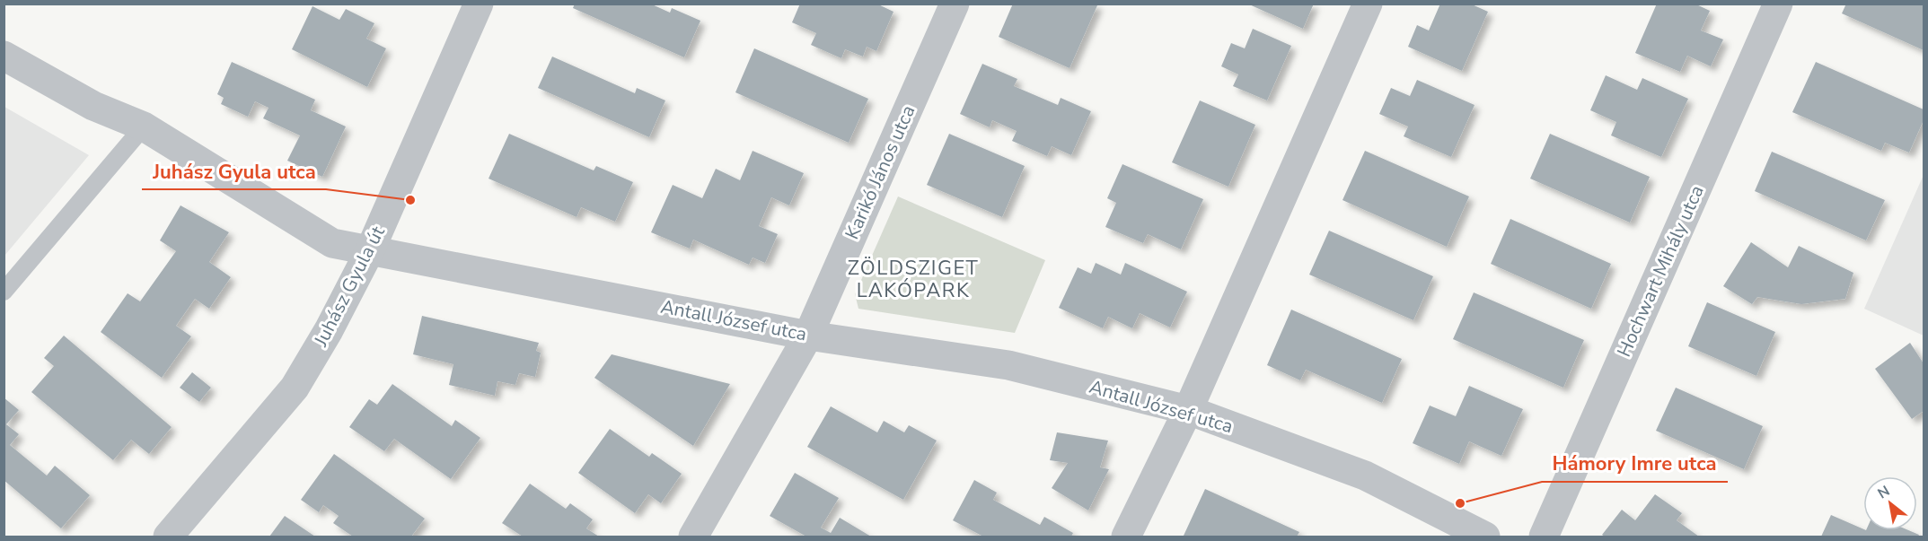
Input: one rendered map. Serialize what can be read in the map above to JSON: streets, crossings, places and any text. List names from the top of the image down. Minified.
{"streets":{"street":["Karikó János utca","Hochwart Mihály utca","Juhász Gyula út","Antall József utca"]},"crossings":[["Karikó János utca","Antall József utca"],["Juhász Gyula út","Antall József utca"]],"districts":["ZÖLDSZIGET LAKÓPARK"],"places":["Juhász Gyula utca","Hámory Imre utca"],"north":"top left"}
